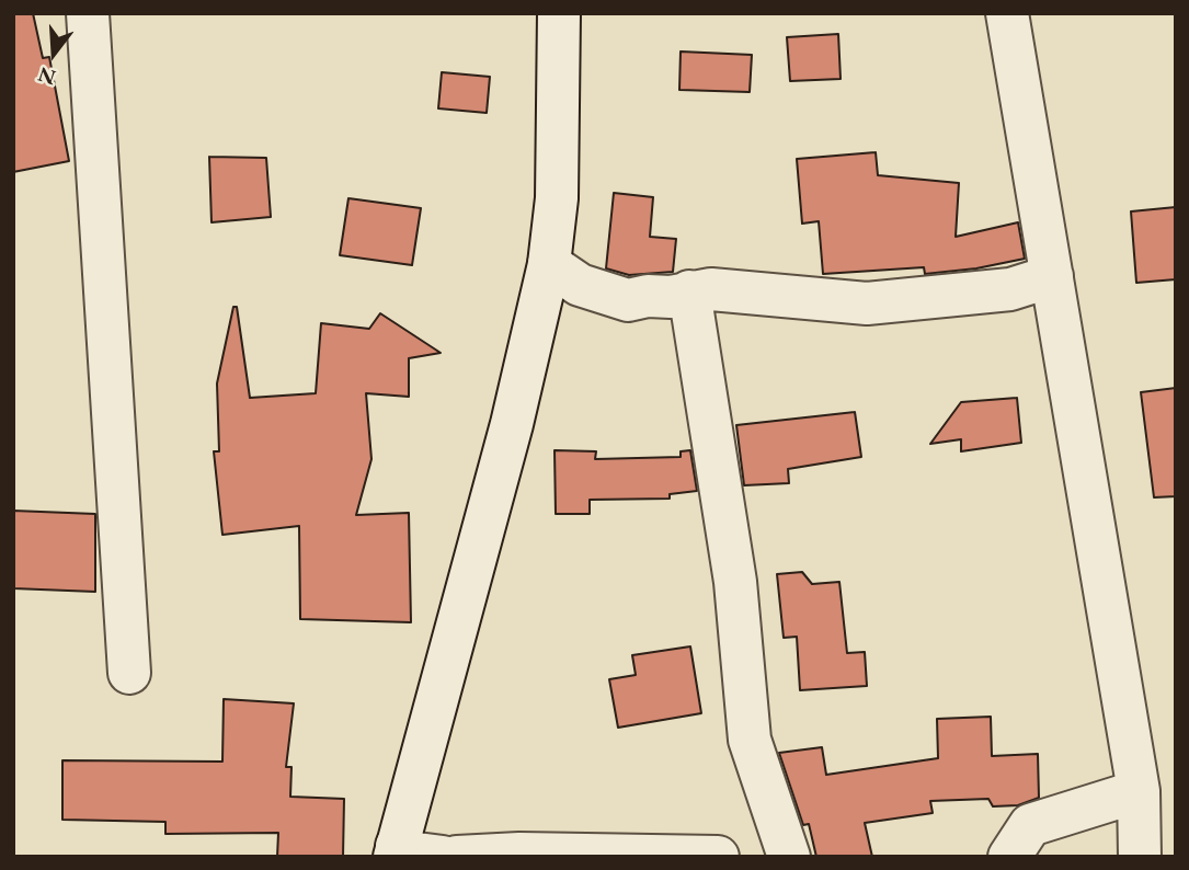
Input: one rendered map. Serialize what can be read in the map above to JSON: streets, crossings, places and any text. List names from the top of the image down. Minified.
{"north":"bottom"}
